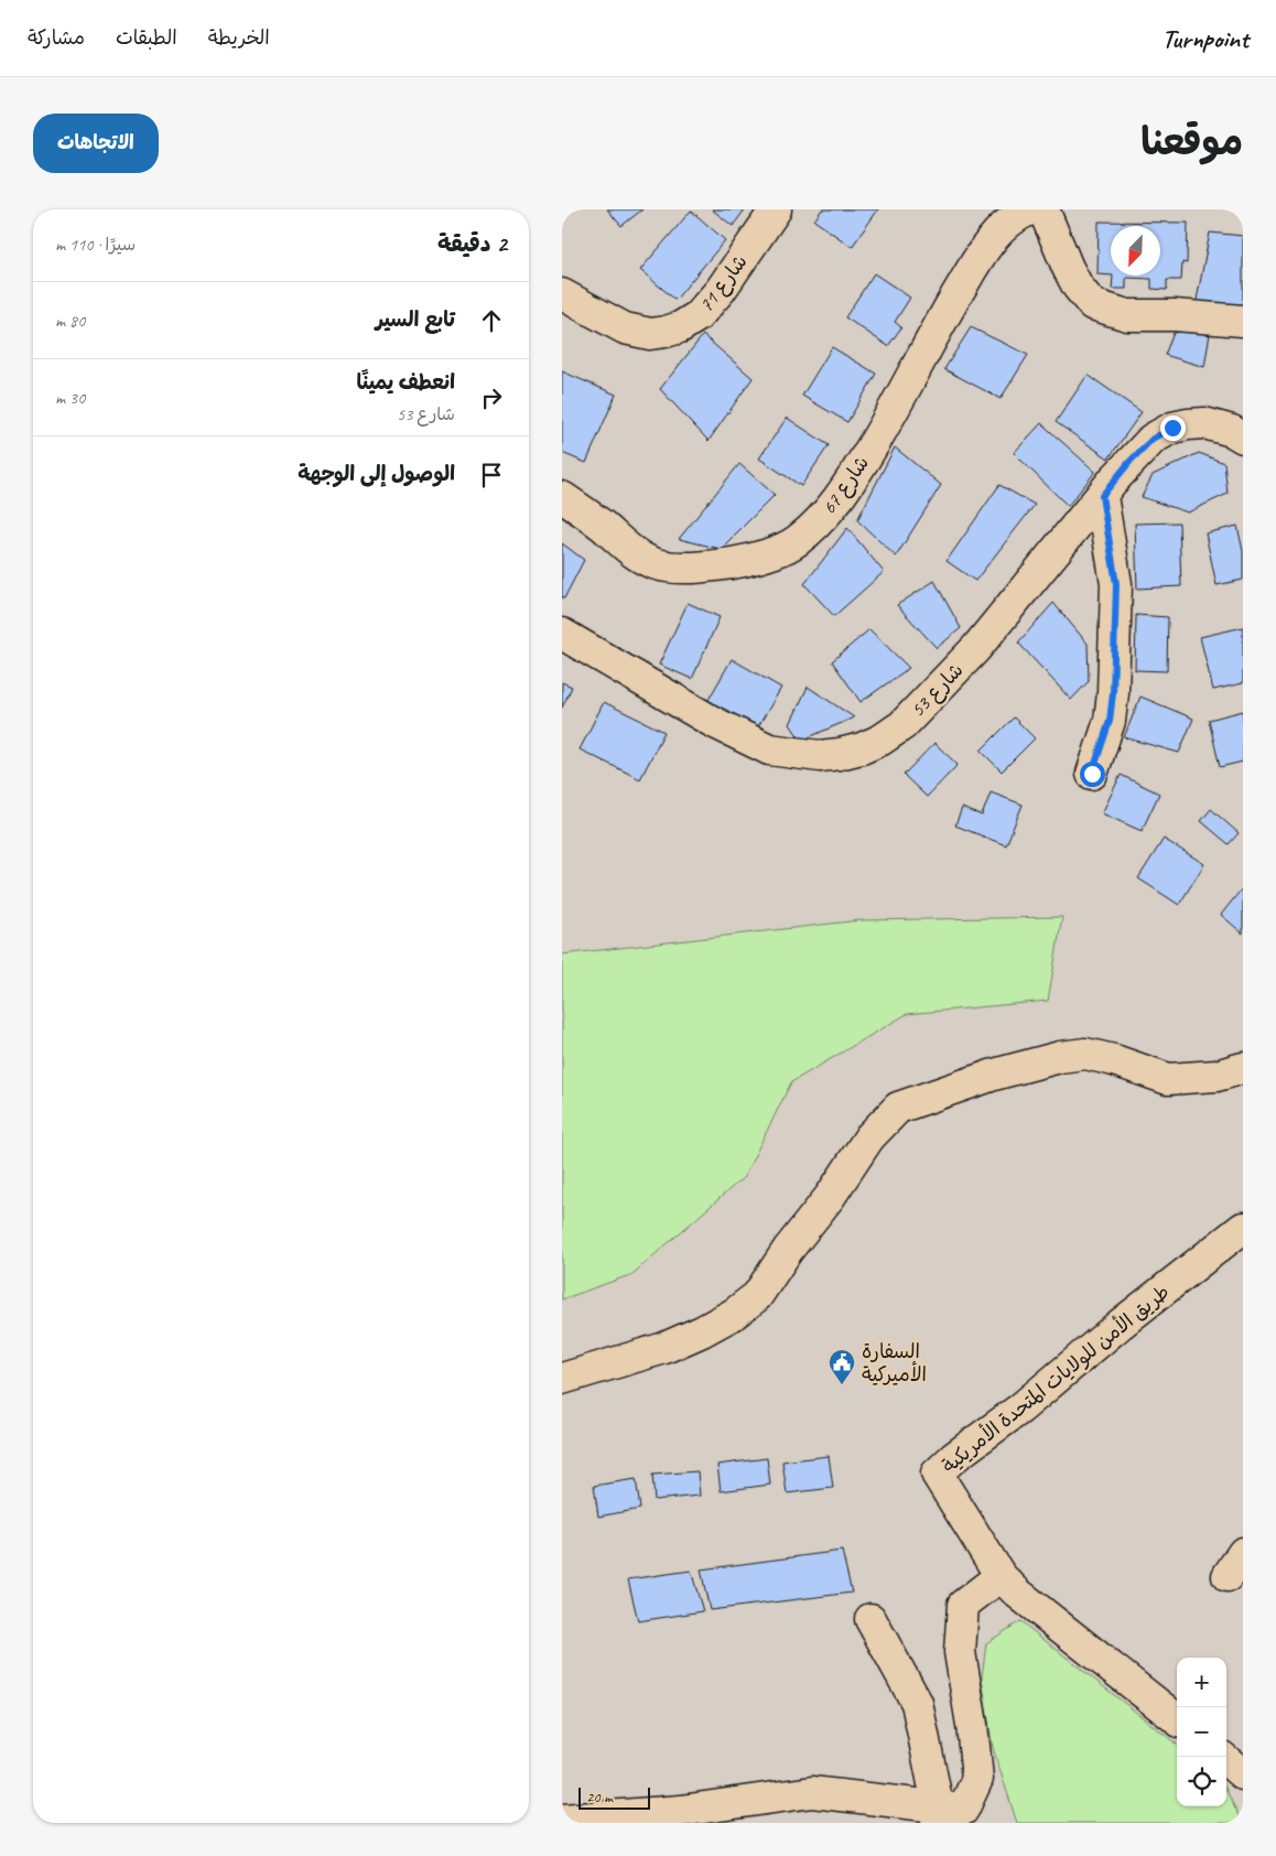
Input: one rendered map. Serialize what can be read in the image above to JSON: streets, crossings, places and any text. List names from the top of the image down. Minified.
{"streets":{"street":["شارع 71","شارع 67","شارع 53","طريق الأمن للولايات المتحدة الأمريكية"]},"places":{"public building":["السفارة الأميركية"]},"scale_bar":"20 m","north":"bottom left","page":{"header":"Turnpoint","nav":["الخريطة","الطبقات","مشاركة"],"title":"موقعنا","buttons":"الاتجاهات","heading":["2 دقيقة","سيرًا · 110 m"],"list":[["تابع السير","80 m"],["انعطف يمينًا","شارع 53","30 m"],"الوصول إلى الوجهة"],"map_buttons":["+","−"],"scale":"20 m"}}
